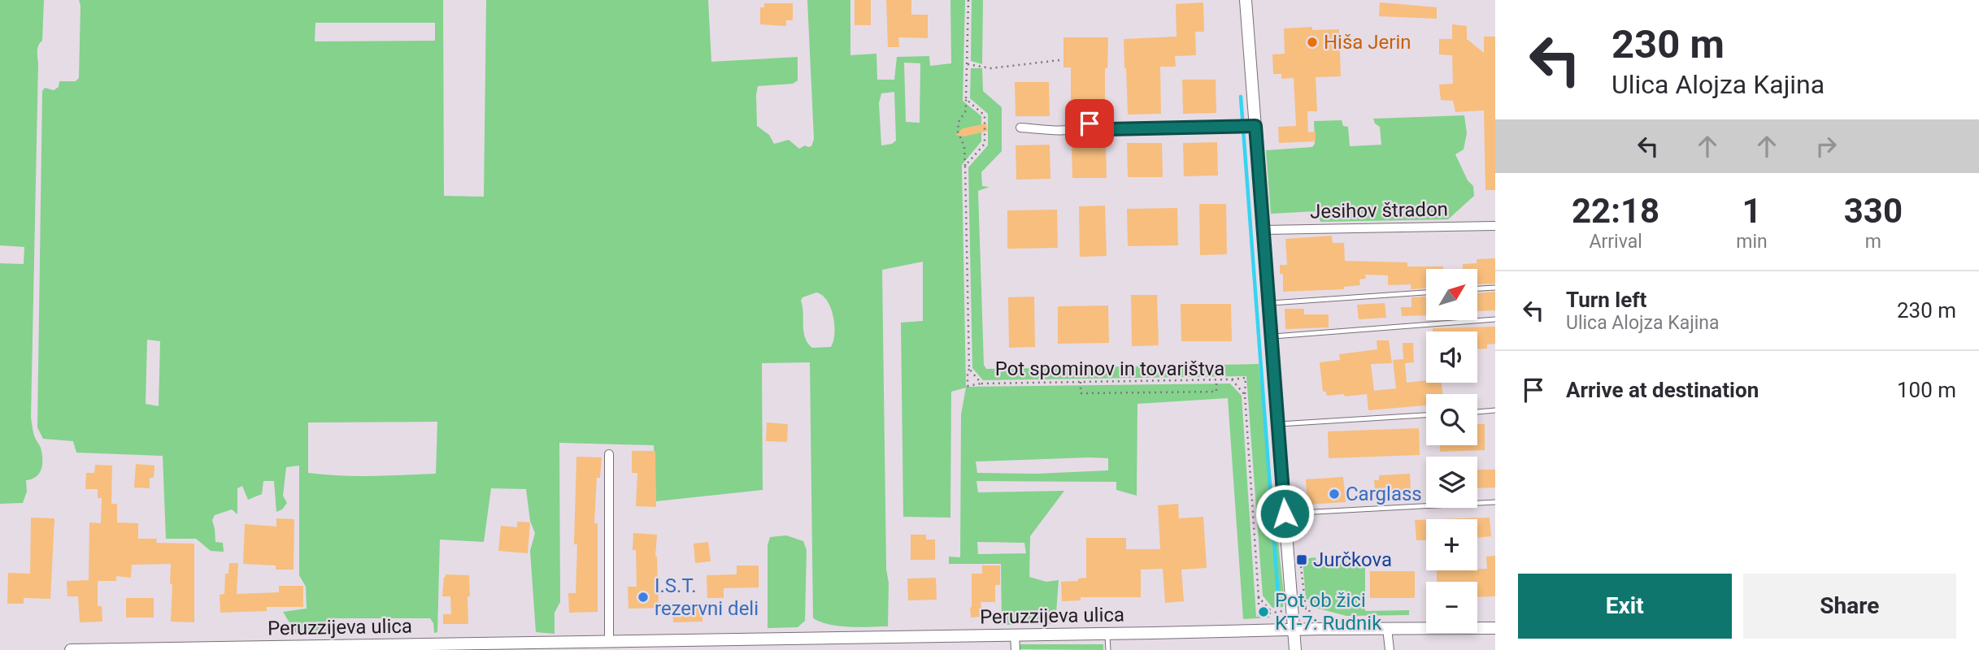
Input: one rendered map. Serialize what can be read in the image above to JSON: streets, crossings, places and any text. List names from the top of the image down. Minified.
{"streets":{"main road":["Peruzzijeva ulica"],"street":["Jesihov štradon"],"path":["Pot spominov in tovarištva"]},"places":{"other":["Hiša Jerin","Carglass","I.S.T. rezervni deli","Pot ob žici KT-7: Rudnik"],"transit":["Jurčkova"]},"north":"top right","page":{"turn":["230 m","Ulica Alojza Kajina"],"eta":["22:18","Arrival","1","min","330","m"],"map_buttons":["+","−"],"list":[{"name":"Turn left","note":"Ulica Alojza Kajina","value":"230 m"},{"name":"Arrive at destination","value":"100 m"}],"buttons":["Exit","Share"]}}
